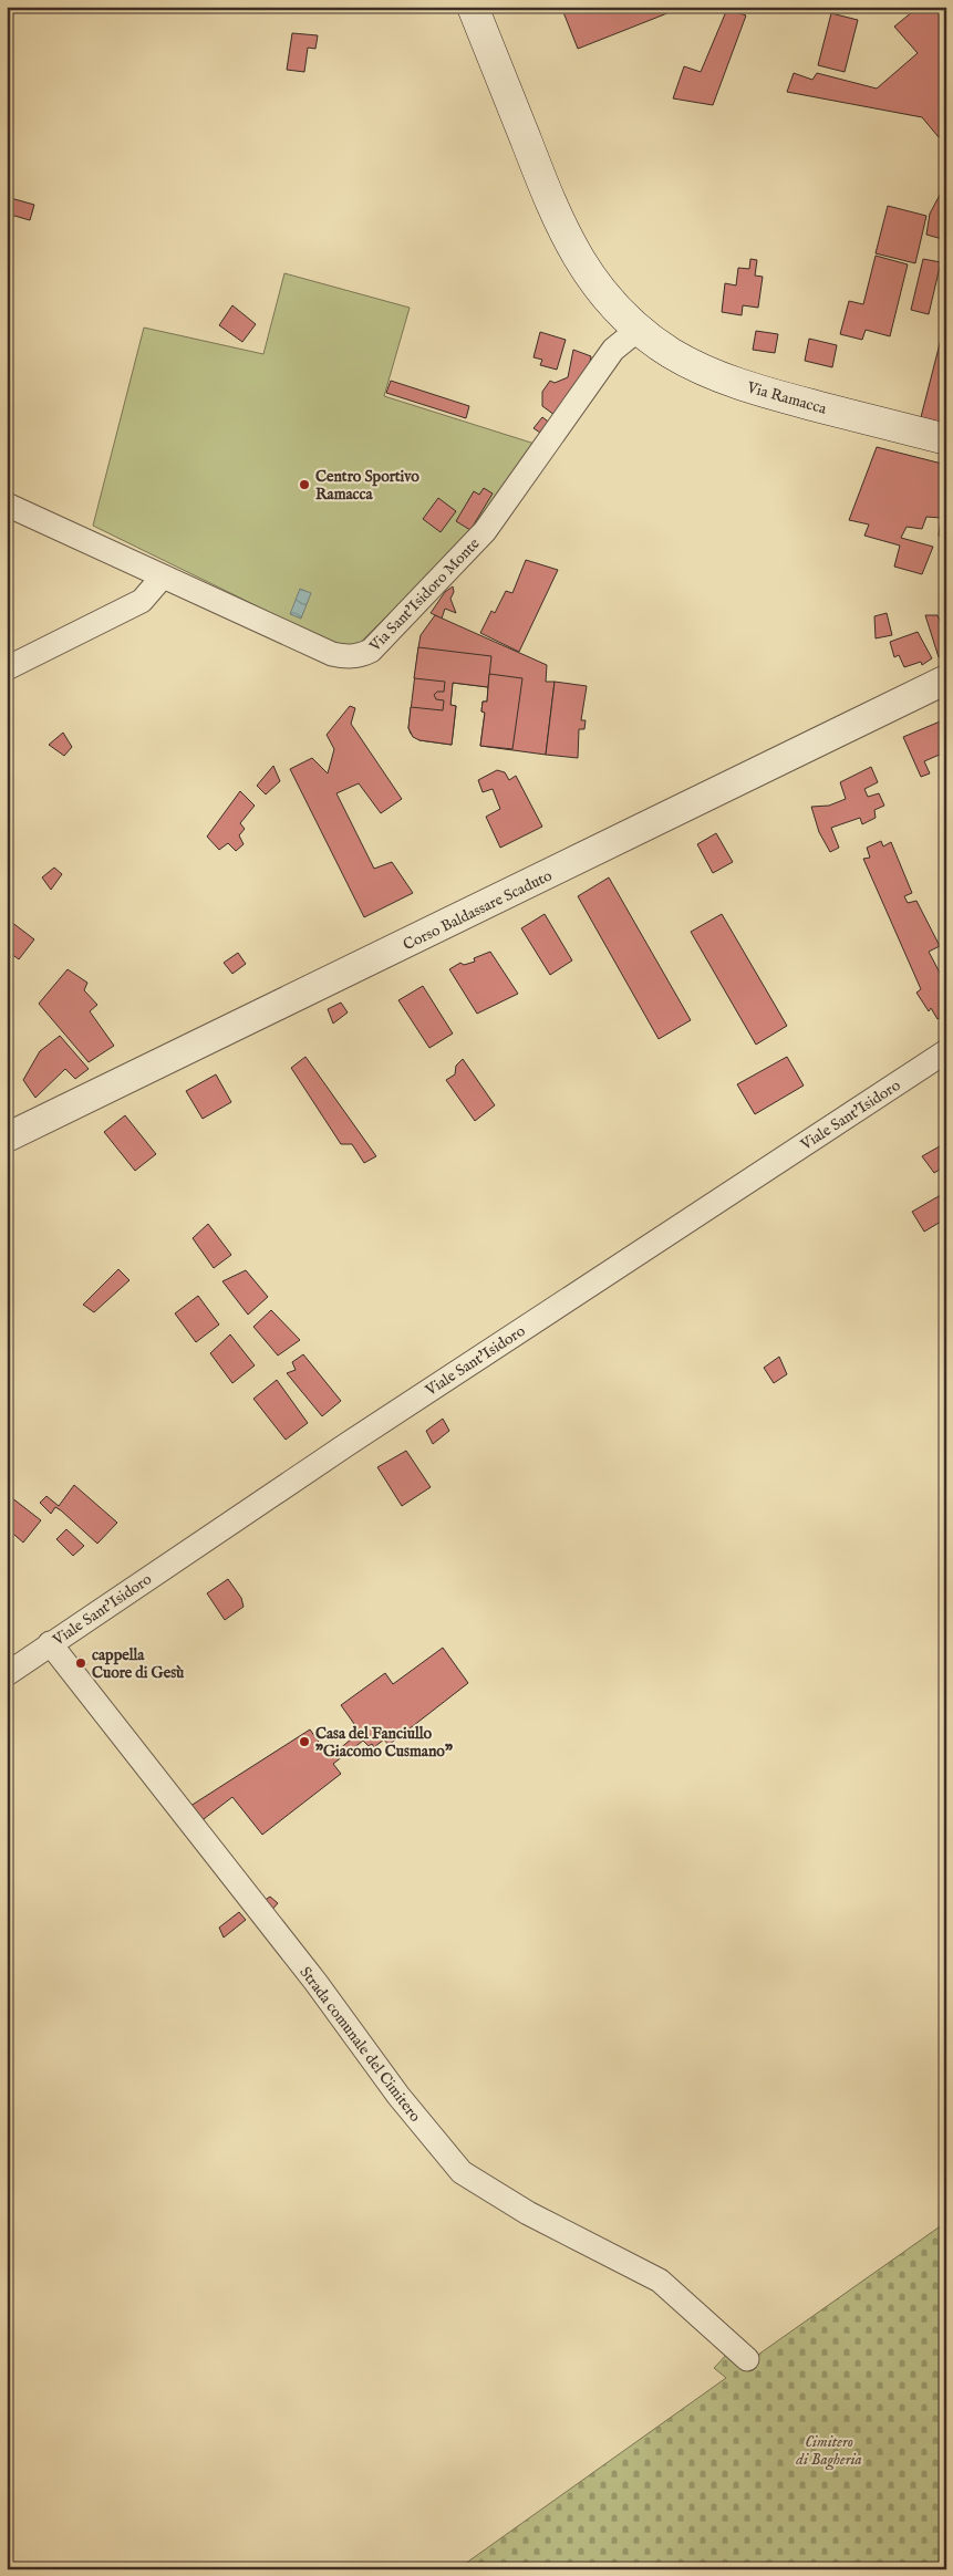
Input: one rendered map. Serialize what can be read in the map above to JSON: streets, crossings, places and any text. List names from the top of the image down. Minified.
{"streets":{"main road":["Via Ramacca"],"street":["Via Sant'Isidoro Monte","Corso Baldassare Scaduto","Viale Sant'Isidoro","Strada comunale del Cimitero"]},"crossings":[["Via Ramacca","Via Sant'Isidoro Monte"],["Viale Sant'Isidoro","Strada comunale del Cimitero"]],"parks":["Cimitero di Bagheria"],"places":["Centro Sportivo Ramacca","cappella Cuore di Gesù","Casa del Fanciullo \"Giacomo Cusmano\""]}
